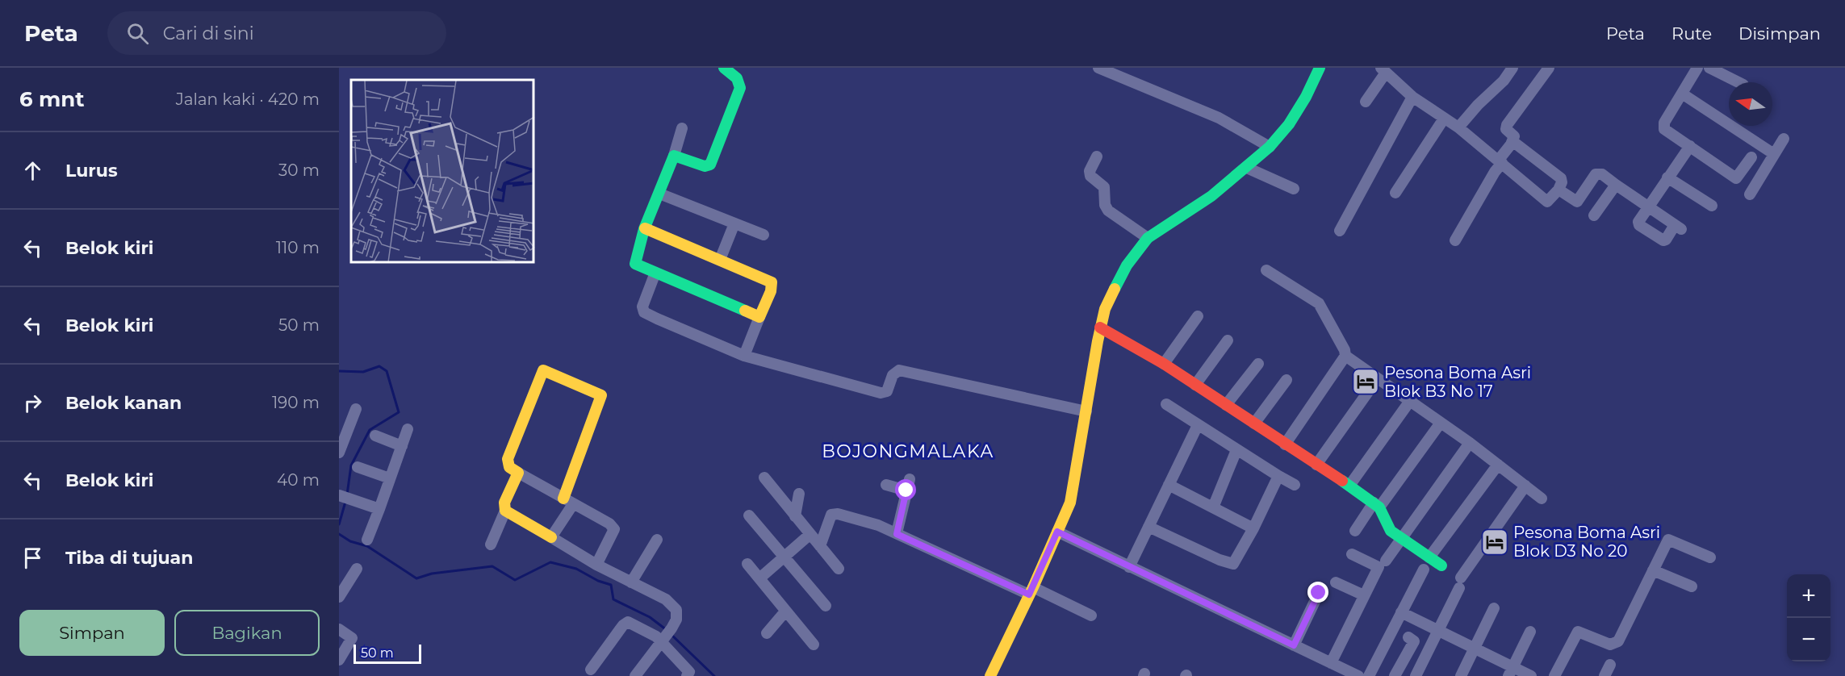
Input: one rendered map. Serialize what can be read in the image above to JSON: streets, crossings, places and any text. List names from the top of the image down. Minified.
{"districts":["BOJONGMALAKA"],"places":{"hotel":["Pesona Boma Asri Blok B3 No 17","Pesona Boma Asri Blok D3 No 20"]},"scale_bar":"50 m","north":"left","page":{"header":"Peta","search":"Cari di sini","nav":["Peta","Rute","Disimpan"],"heading":["6 mnt","Jalan kaki · 420 m"],"list":[["Lurus","30 m"],["Belok kiri","110 m"],["Belok kiri","50 m"],["Belok kanan","190 m"],["Belok kiri","40 m"],"Tiba di tujuan"],"map_buttons":["+","−"],"buttons":["Simpan","Bagikan"],"scale":"50 m"}}
